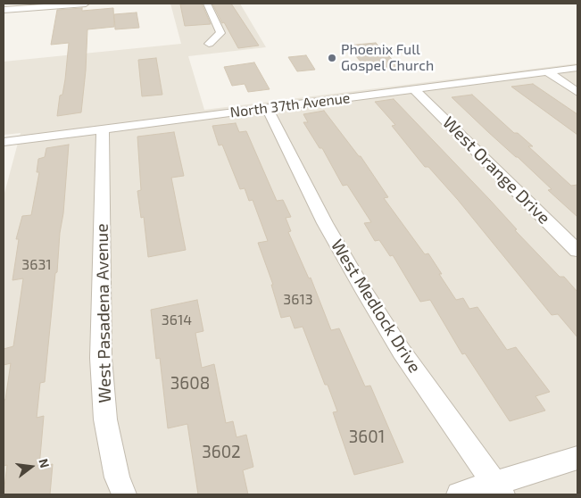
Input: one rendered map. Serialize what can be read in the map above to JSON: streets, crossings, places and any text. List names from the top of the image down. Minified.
{"streets":{"street":["North 37th Avenue","West Orange Drive","West Medlock Drive","West Pasadena Avenue"]},"crossings":[["North 37th Avenue","West Orange Drive"],["North 37th Avenue","West Medlock Drive"],["North 37th Avenue","West Pasadena Avenue"]],"places":["Phoenix Full Gospel Church"],"house_numbers":["3631","3613","3614","3608","3601","3602"],"north":"right"}
